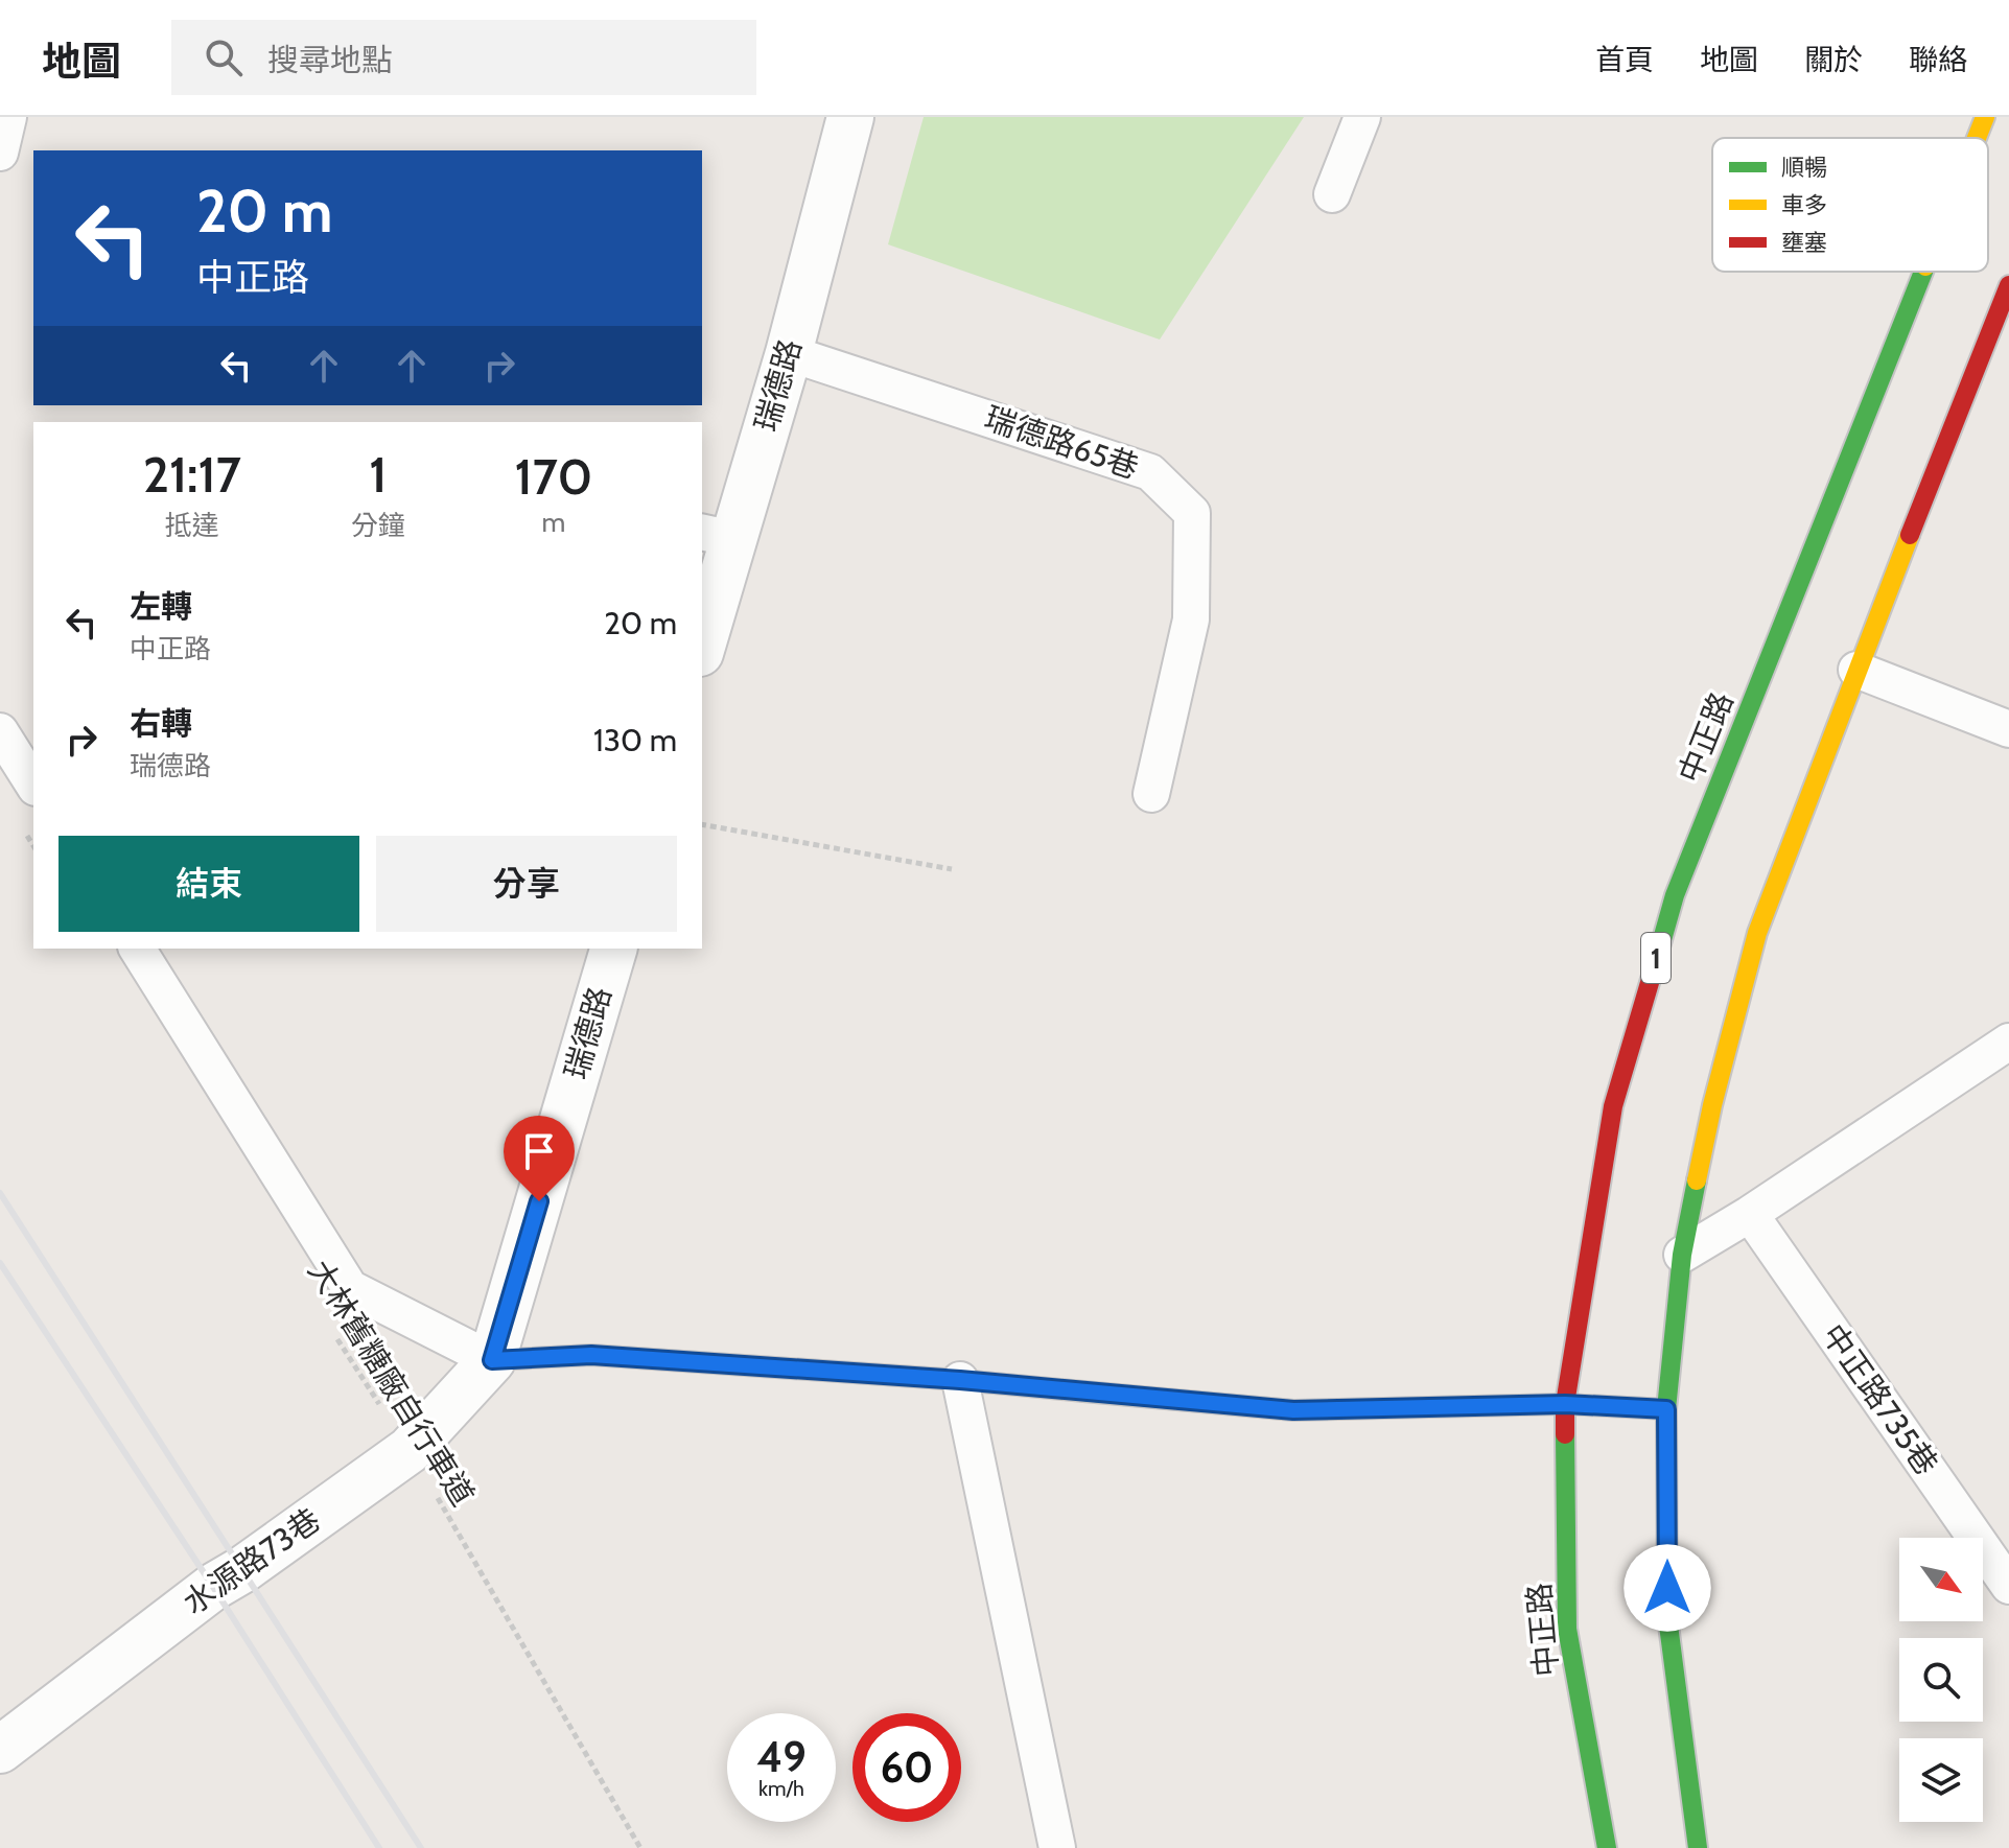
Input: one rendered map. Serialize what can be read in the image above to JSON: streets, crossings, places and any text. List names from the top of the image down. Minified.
{"streets":{"main road":["中正路","1"],"street":["瑞德路","水源路73巷"],"lane":["瑞德路65巷","中正路735巷"],"path":["大林舊糖廠自行車道"]},"crossings":[["瑞德路","瑞德路65巷"],["瑞德路","水源路73巷"],["大林舊糖廠自行車道","水源路73巷"]],"legend":["順暢","車多","壅塞"],"north":"bottom right","page":{"header":"地圖","search":"搜尋地點","nav":["首頁","地圖","關於","聯絡"],"turn":["20 m","中正路"],"eta":["21:17","抵達","1","分鐘","170","m"],"list":[{"name":"左轉","note":"中正路","value":"20 m"},{"name":"右轉","note":"瑞德路","value":"130 m"}],"buttons":["結束","分享"],"speed":"49 km/h","limit":"60"}}
